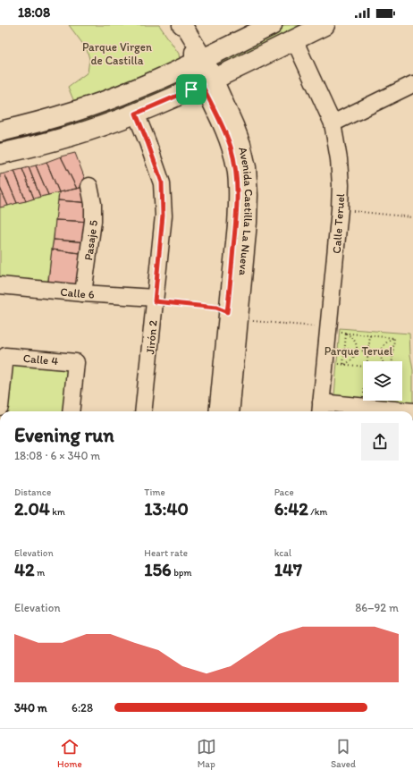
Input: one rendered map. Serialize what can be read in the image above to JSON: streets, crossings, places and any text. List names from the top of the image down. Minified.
{"streets":{"street":["Avenida Castilla La Nueva","Calle Teruel","Pasaje 5","Calle 6","Jirón 2","Calle 4"]},"crossings":[["Pasaje 5","Calle 6"],["Calle 6","Jirón 2"]],"parks":["Parque Virgen de Castilla","Parque Teruel"],"page":{"status":"18:08","heading":["Evening run","18:08 · 6 × 340 m"],"stats":[["Distance","2.04 km"],["Time","13:40"],["Pace","6:42 /km"],["Elevation","42 m"],["Heart rate","156 bpm"],["kcal","147"]],"chart":["Elevation","86–92 m"],"list":[{"name":"340 m","note":"6:28"}],"tabs":["Home","Map","Saved"]}}
